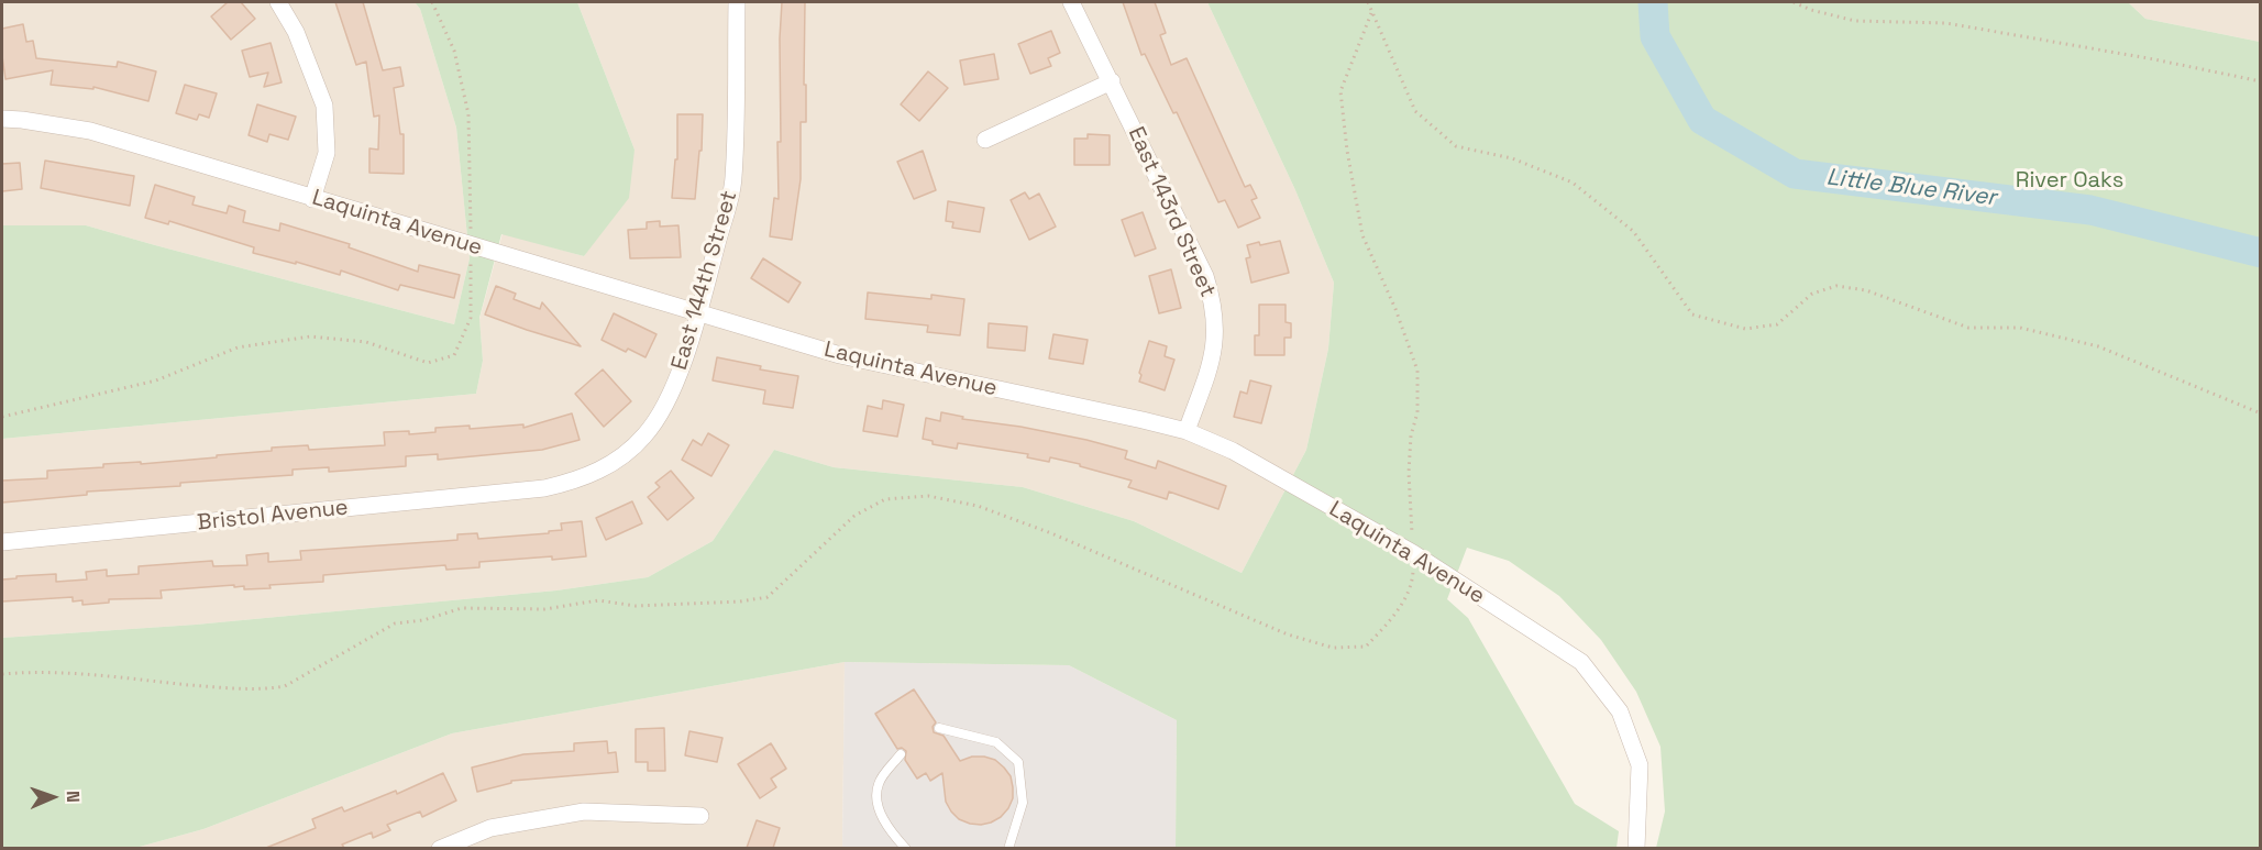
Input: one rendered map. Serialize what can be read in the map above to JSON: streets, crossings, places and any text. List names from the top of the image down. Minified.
{"streets":{"street":["East 143rd Street","Laquinta Avenue","East 144th Street","Bristol Avenue"]},"crossings":[["East 143rd Street","Laquinta Avenue"],["Laquinta Avenue","East 144th Street"],["East 144th Street","Bristol Avenue"]],"water":["Little Blue River"],"parks":["River Oaks"],"north":"right"}
